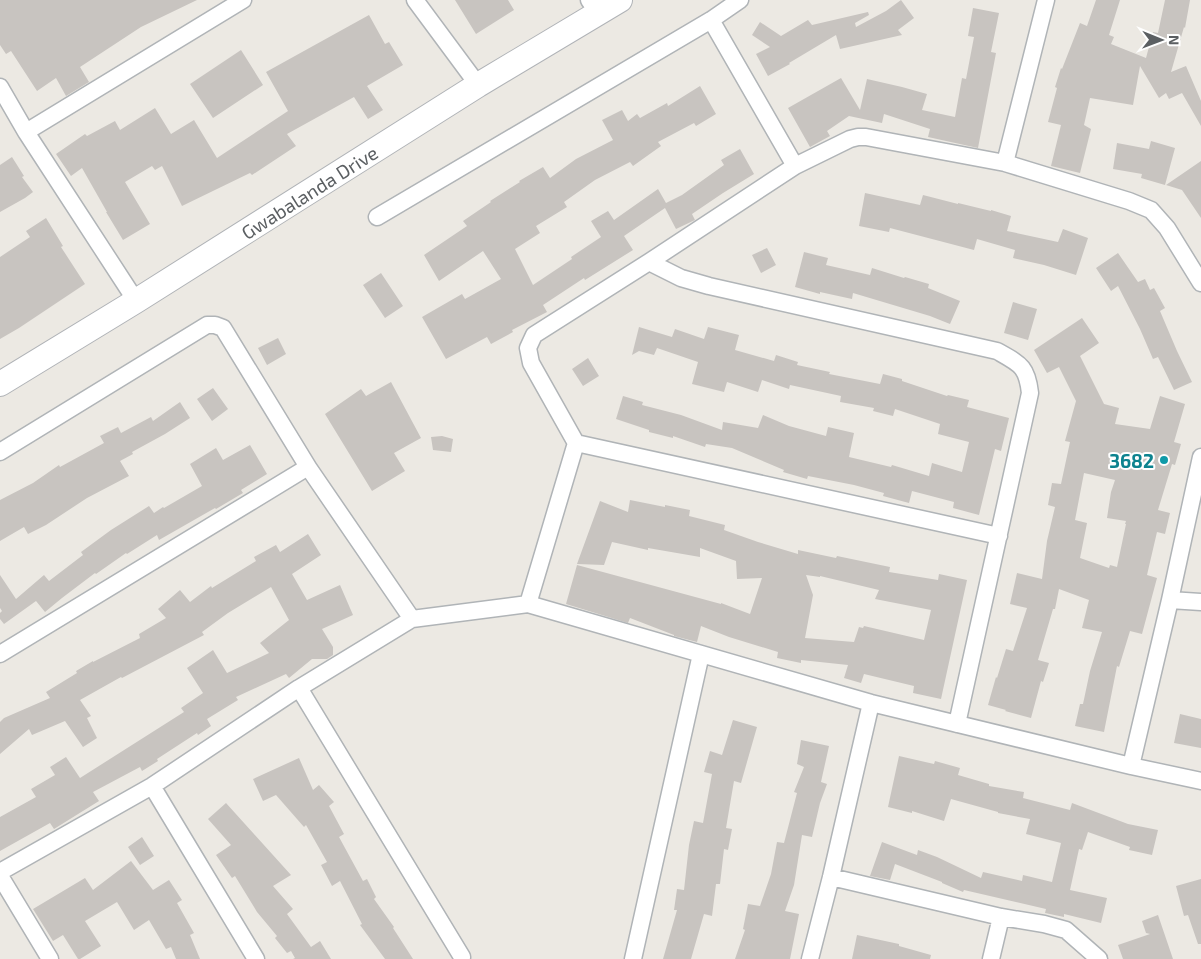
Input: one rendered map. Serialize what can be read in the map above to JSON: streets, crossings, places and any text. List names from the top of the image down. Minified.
{"streets":{"street":["Gwabalanda Drive"]},"places":["3682"],"north":"right"}
